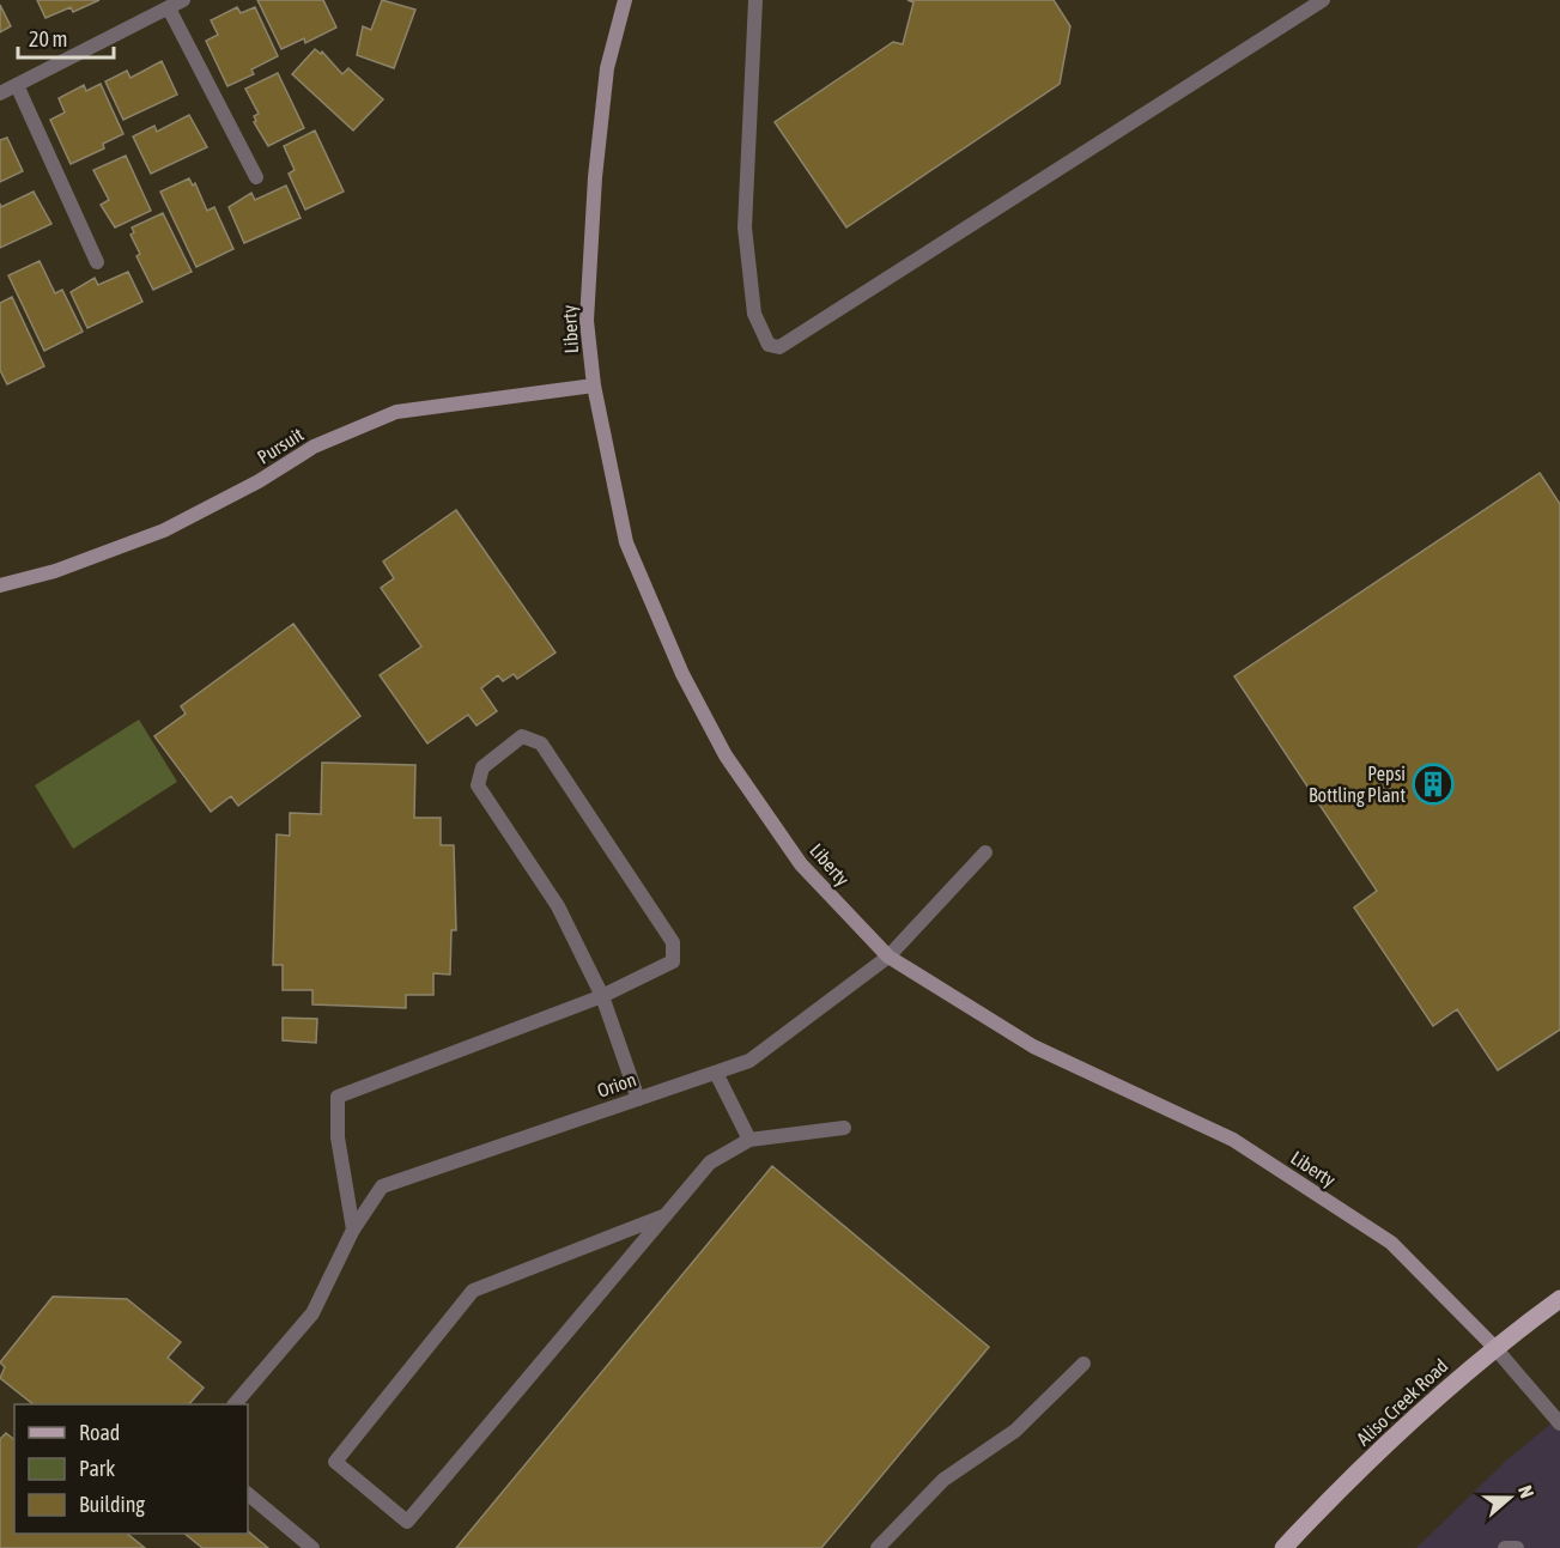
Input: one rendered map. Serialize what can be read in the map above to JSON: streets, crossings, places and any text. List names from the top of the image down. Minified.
{"streets":{"main road":["Aliso Creek Road"],"street":["Liberty","Pursuit","Orion"]},"crossings":[["Liberty","Pursuit"],["Liberty","Orion"],["Liberty","Aliso Creek Road"]],"places":{"building":["Pepsi Bottling Plant"]},"legend":["Road","Park","Building"],"scale_bar":"20 m","north":"right"}
